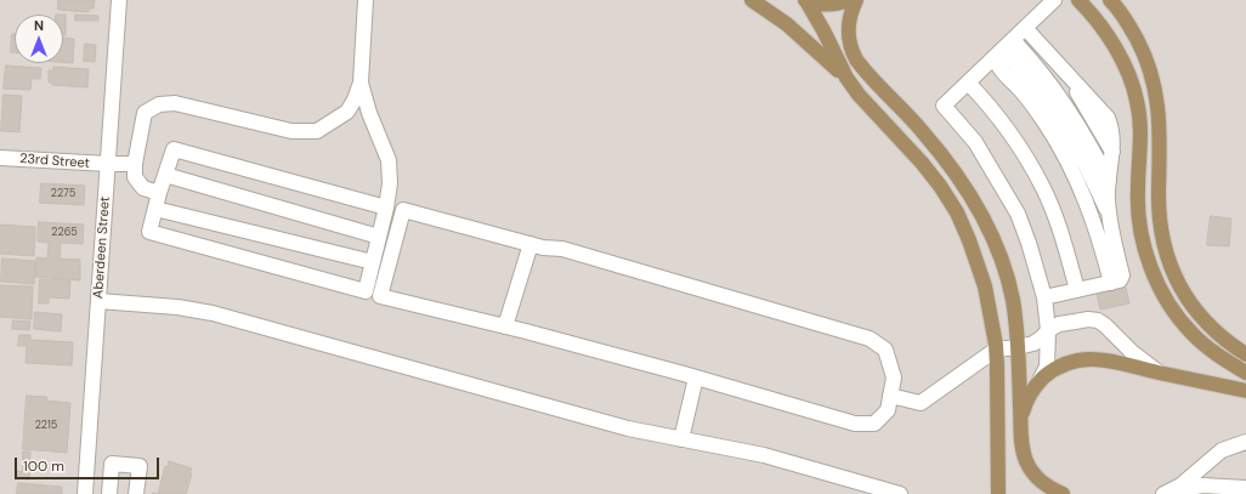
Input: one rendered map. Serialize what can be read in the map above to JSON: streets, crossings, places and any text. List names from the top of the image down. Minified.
{"streets":{"street":["23rd Street","Aberdeen Street"]},"crossings":[["23rd Street","Aberdeen Street"]],"house_numbers":["2275","2265","2215"],"scale_bar":"100 m","north":"top"}
